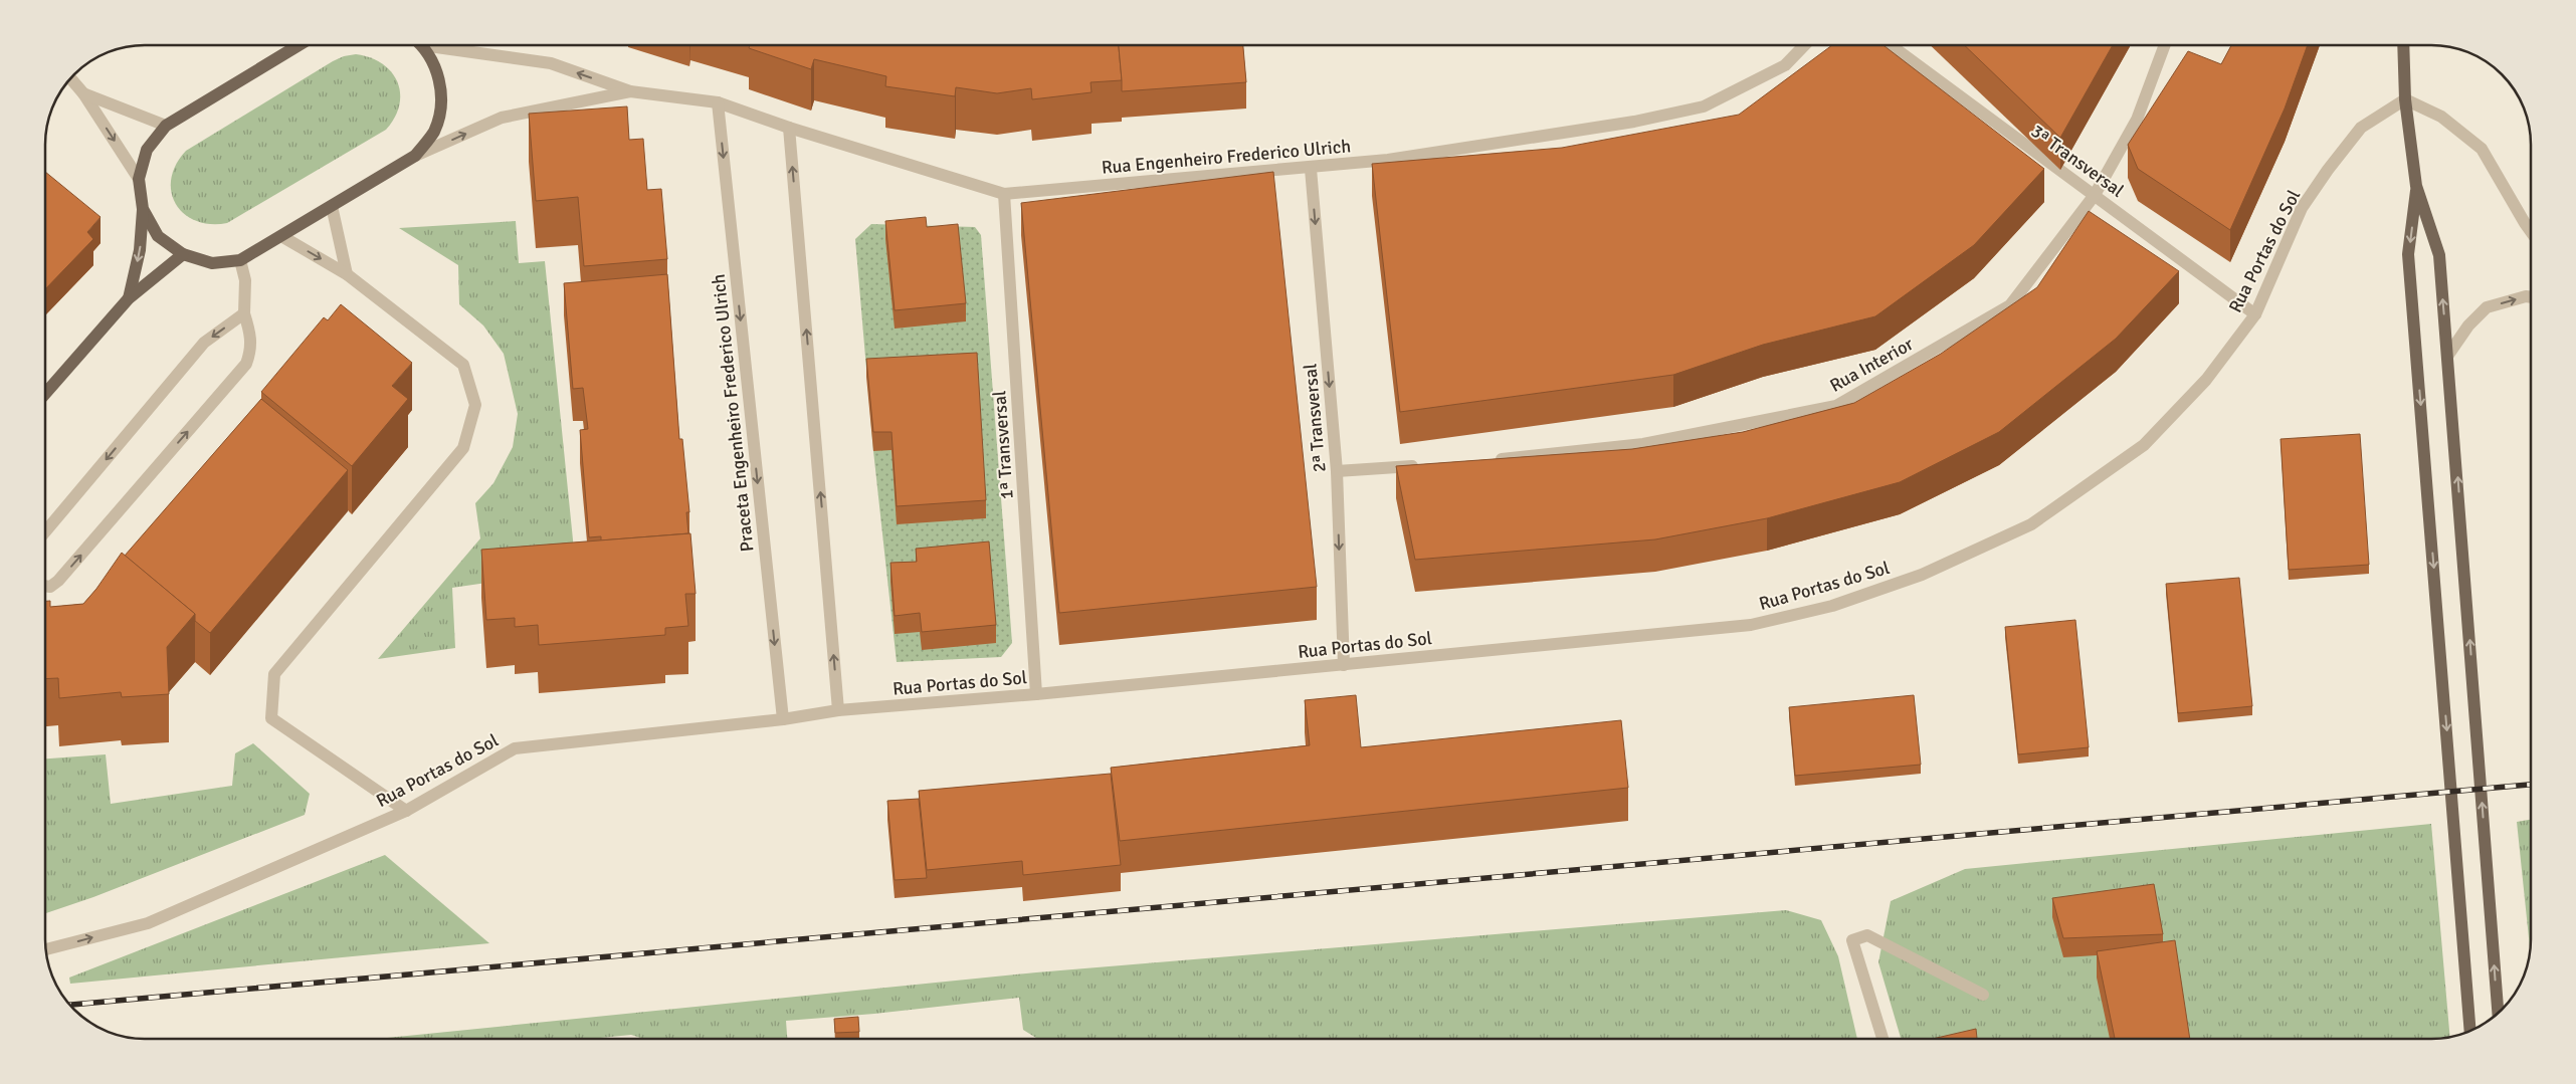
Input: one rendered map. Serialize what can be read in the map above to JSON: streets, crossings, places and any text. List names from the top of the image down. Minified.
{"streets":{"street":["Rua Engenheiro Frederico Ulrich","3ª Transversal","Rua Portas do Sol","Rua Interior","Praceta Engenheiro Frederico Ulrich","2ª Transversal","1ª Transversal"]},"crossings":[["Rua Engenheiro Frederico Ulrich","Praceta Engenheiro Frederico Ulrich"],["Rua Engenheiro Frederico Ulrich","2ª Transversal"],["Rua Engenheiro Frederico Ulrich","1ª Transversal"],["3ª Transversal","Rua Portas do Sol"],["3ª Transversal","Rua Interior"],["Rua Portas do Sol","Praceta Engenheiro Frederico Ulrich"],["Rua Portas do Sol","2ª Transversal"],["Rua Portas do Sol","1ª Transversal"]],"one_way":["2ª Transversal"]}
